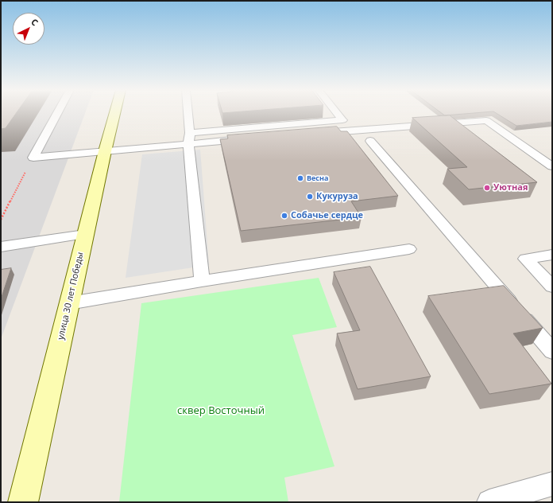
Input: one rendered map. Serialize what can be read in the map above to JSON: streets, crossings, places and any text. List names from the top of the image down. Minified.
{"streets":{"street":["улица 30 лет Победы"]},"parks":["сквер Восточный"],"places":["Весна","Уютная","Кукуруза","Собачье сердце"],"north":"top right"}
